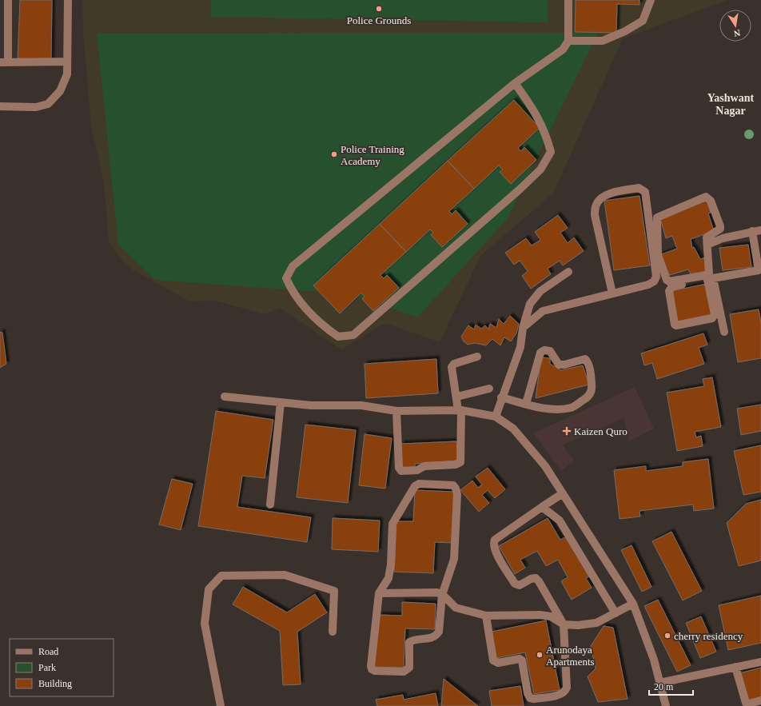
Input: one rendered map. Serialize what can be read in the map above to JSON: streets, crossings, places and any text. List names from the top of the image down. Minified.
{"districts":["Yashwant Nagar"],"places":{"other":["Police Grounds","Police Training Academy","cherry residency","Arunodaya Apartments"],"health":["Kaizen Quro"]},"legend":["Road","Park","Building"],"scale_bar":"20 m","north":"bottom"}
